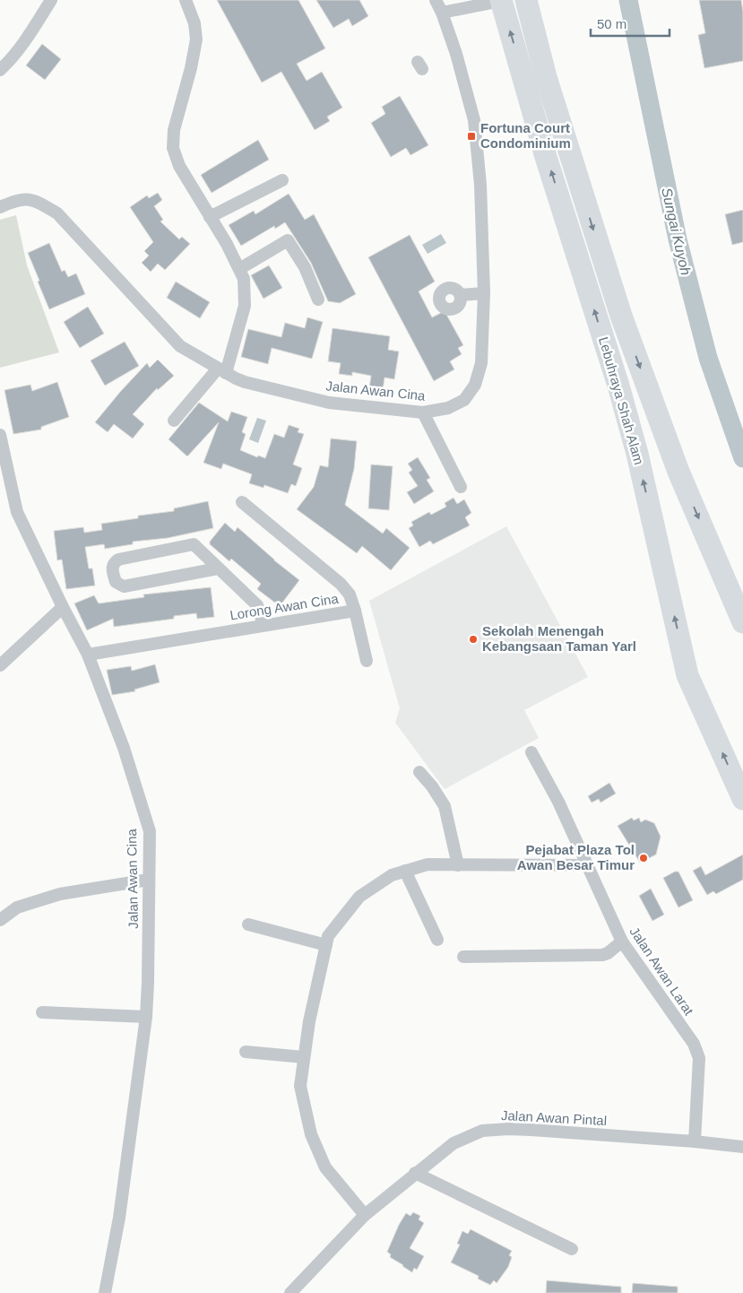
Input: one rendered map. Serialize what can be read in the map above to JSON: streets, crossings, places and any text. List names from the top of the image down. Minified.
{"streets":{"highway":["Lebuhraya Shah Alam"],"street":["Jalan Awan Cina","Lorong Awan Cina","Jalan Awan Larat","Jalan Awan Pintal"]},"crossings":[["Jalan Awan Cina","Lorong Awan Cina"],["Jalan Awan Larat","Jalan Awan Pintal"]],"water":["Sungai Kuyoh"],"places":{"transit":["Fortuna Court Condominium"],"other":["Sekolah Menengah Kebangsaan Taman Yarl","Pejabat Plaza Tol Awan Besar Timur"]},"scale_bar":"50 m"}
